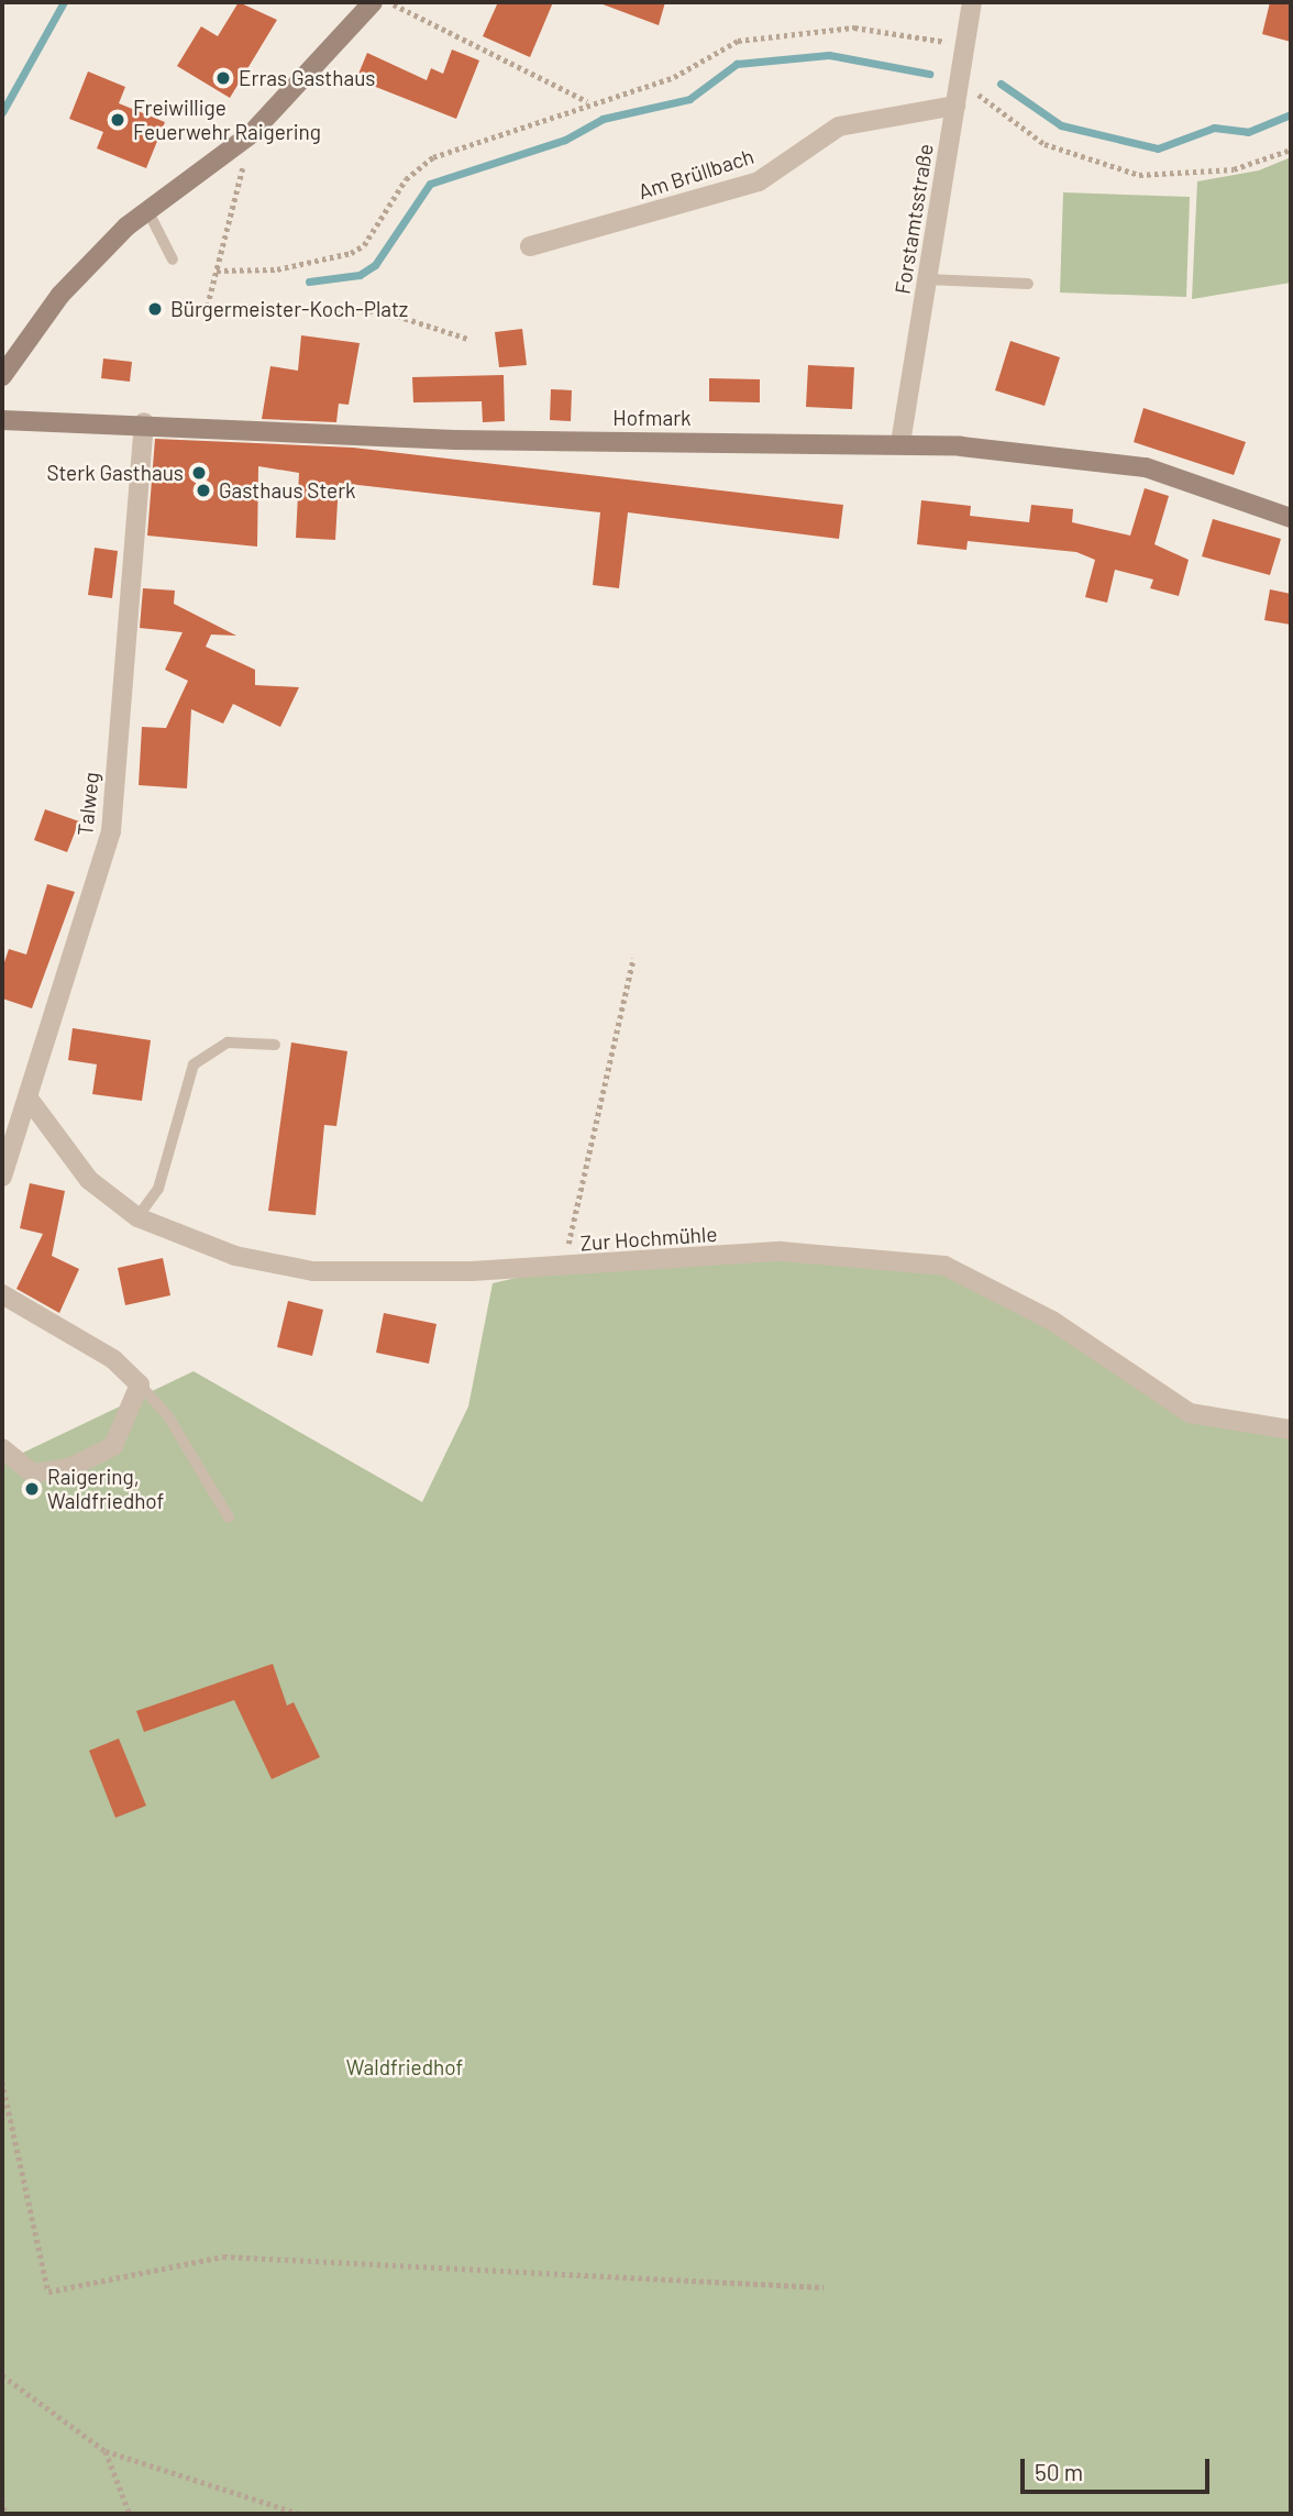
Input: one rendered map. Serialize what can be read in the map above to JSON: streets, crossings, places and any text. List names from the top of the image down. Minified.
{"streets":{"street":["Am Brüllbach","Forstamtsstraße","Hofmark","Talweg","Zur Hochmühle"]},"crossings":[["Am Brüllbach","Forstamtsstraße"],["Forstamtsstraße","Hofmark"],["Hofmark","Talweg"],["Talweg","Zur Hochmühle"]],"parks":["Waldfriedhof"],"places":["Erras Gasthaus","Freiwillige Feuerwehr Raigering","Bürgermeister-Koch-Platz","Sterk Gasthaus","Gasthaus Sterk","Raigering, Waldfriedhof"],"scale_bar":"50 m"}
